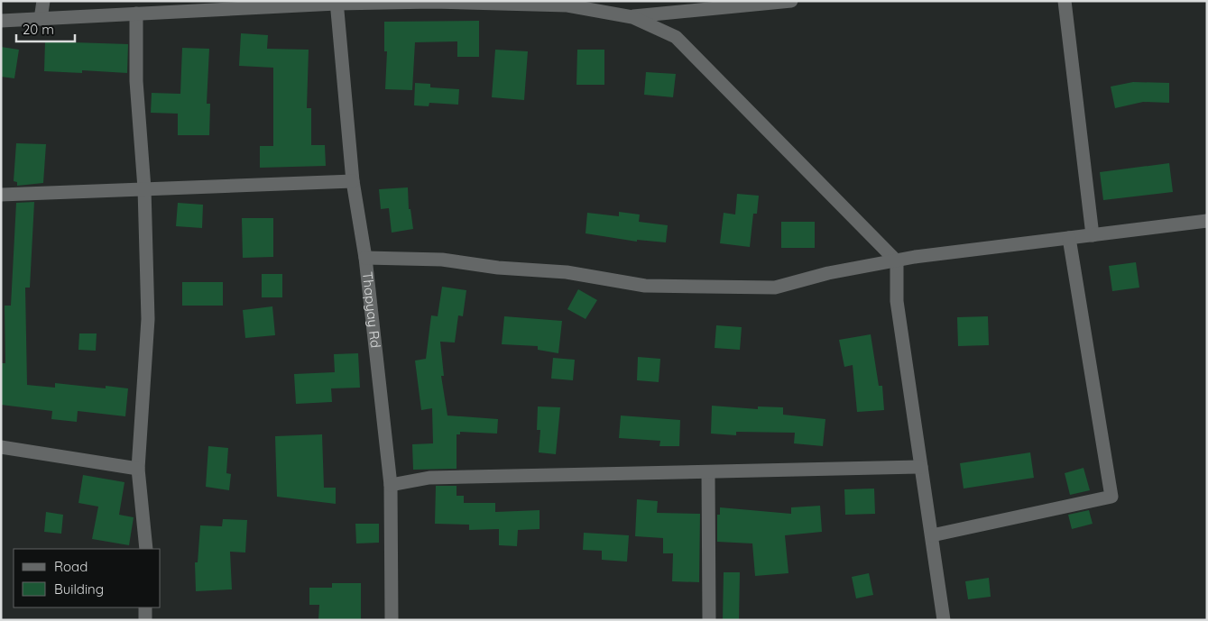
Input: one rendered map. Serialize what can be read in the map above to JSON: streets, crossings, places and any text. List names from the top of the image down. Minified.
{"streets":{"street":["Thapyay Rd"]},"legend":["Road","Building"],"scale_bar":"20 m"}
